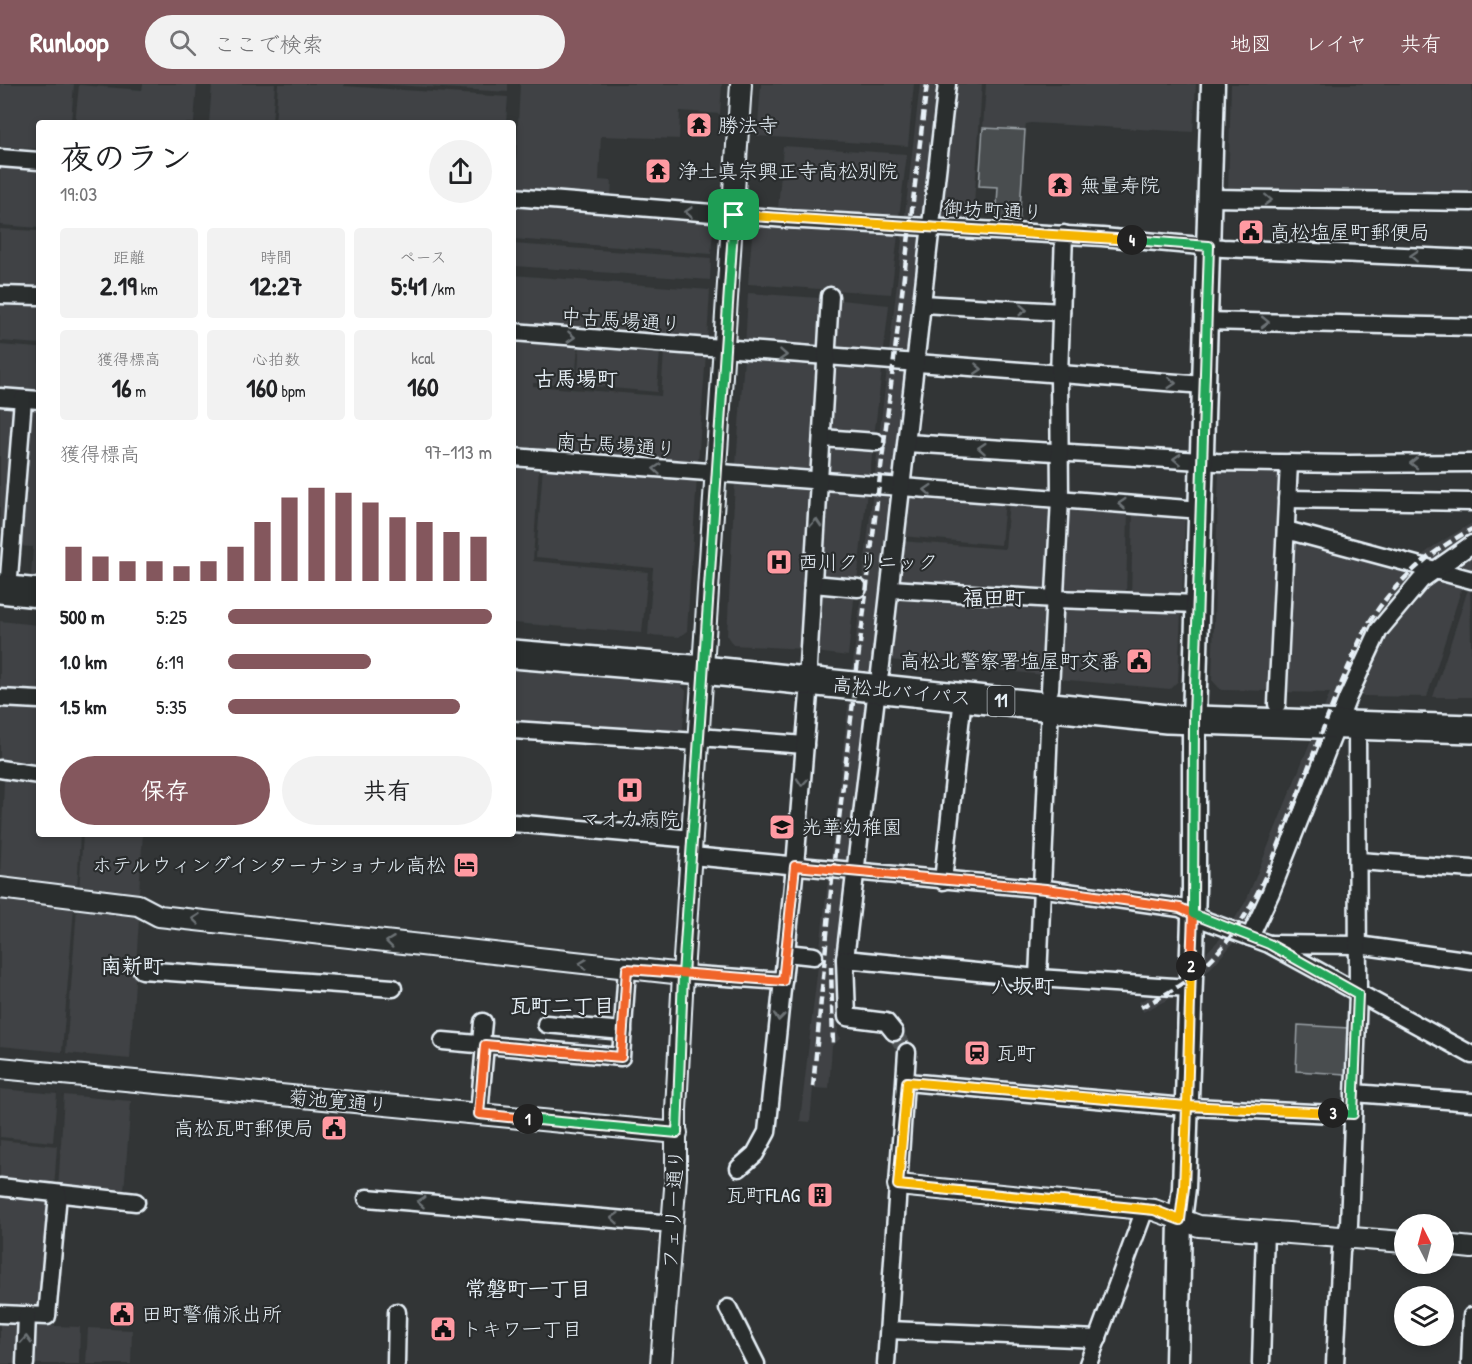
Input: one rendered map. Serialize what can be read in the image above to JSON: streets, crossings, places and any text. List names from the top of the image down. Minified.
{"streets":{"highway":["高松北バイパス","11"],"street":["御坊町通り","中古馬場通り","南古馬場通り","菊池寛通り","フェリー通り"]},"crossings":[["御坊町通り","フェリー通り"],["中古馬場通り","フェリー通り"],["南古馬場通り","フェリー通り"],["高松北バイパス","フェリー通り"],["菊池寛通り","フェリー通り"]],"districts":["古馬場町","福田町","南新町","八坂町","瓦町二丁目","常磐町一丁目"],"places":{"temple":["勝法寺","浄土真宗興正寺高松別院","無量寿院"],"public building":["高松塩屋町郵便局","高松北警察署塩屋町交番","高松瓦町郵便局","田町警備派出所","トキワ一丁目"],"hospital":["西川クリニック","マオカ病院"],"school or university":["光華幼稚園"],"hotel":["ホテルウィングインターナショナル高松"],"station":["瓦町"],"building":["瓦町FLAG"]},"north":"top","page":{"header":"Runloop","search":"ここで検索","nav":["地図","レイヤ","共有"],"heading":["夜のラン","19:03"],"stats":[["距離","2.19 km"],["時間","12:27"],["ペース","5:41 /km"],["獲得標高","16 m"],["心拍数","160 bpm"],["kcal","160"]],"pins":["4","2","3","1"],"chart":["獲得標高","97–113 m"],"list":[{"name":"500 m","note":"5:25"},{"name":"1.0 km","note":"6:19"},{"name":"1.5 km","note":"5:35"}],"buttons":["保存","共有"]}}
